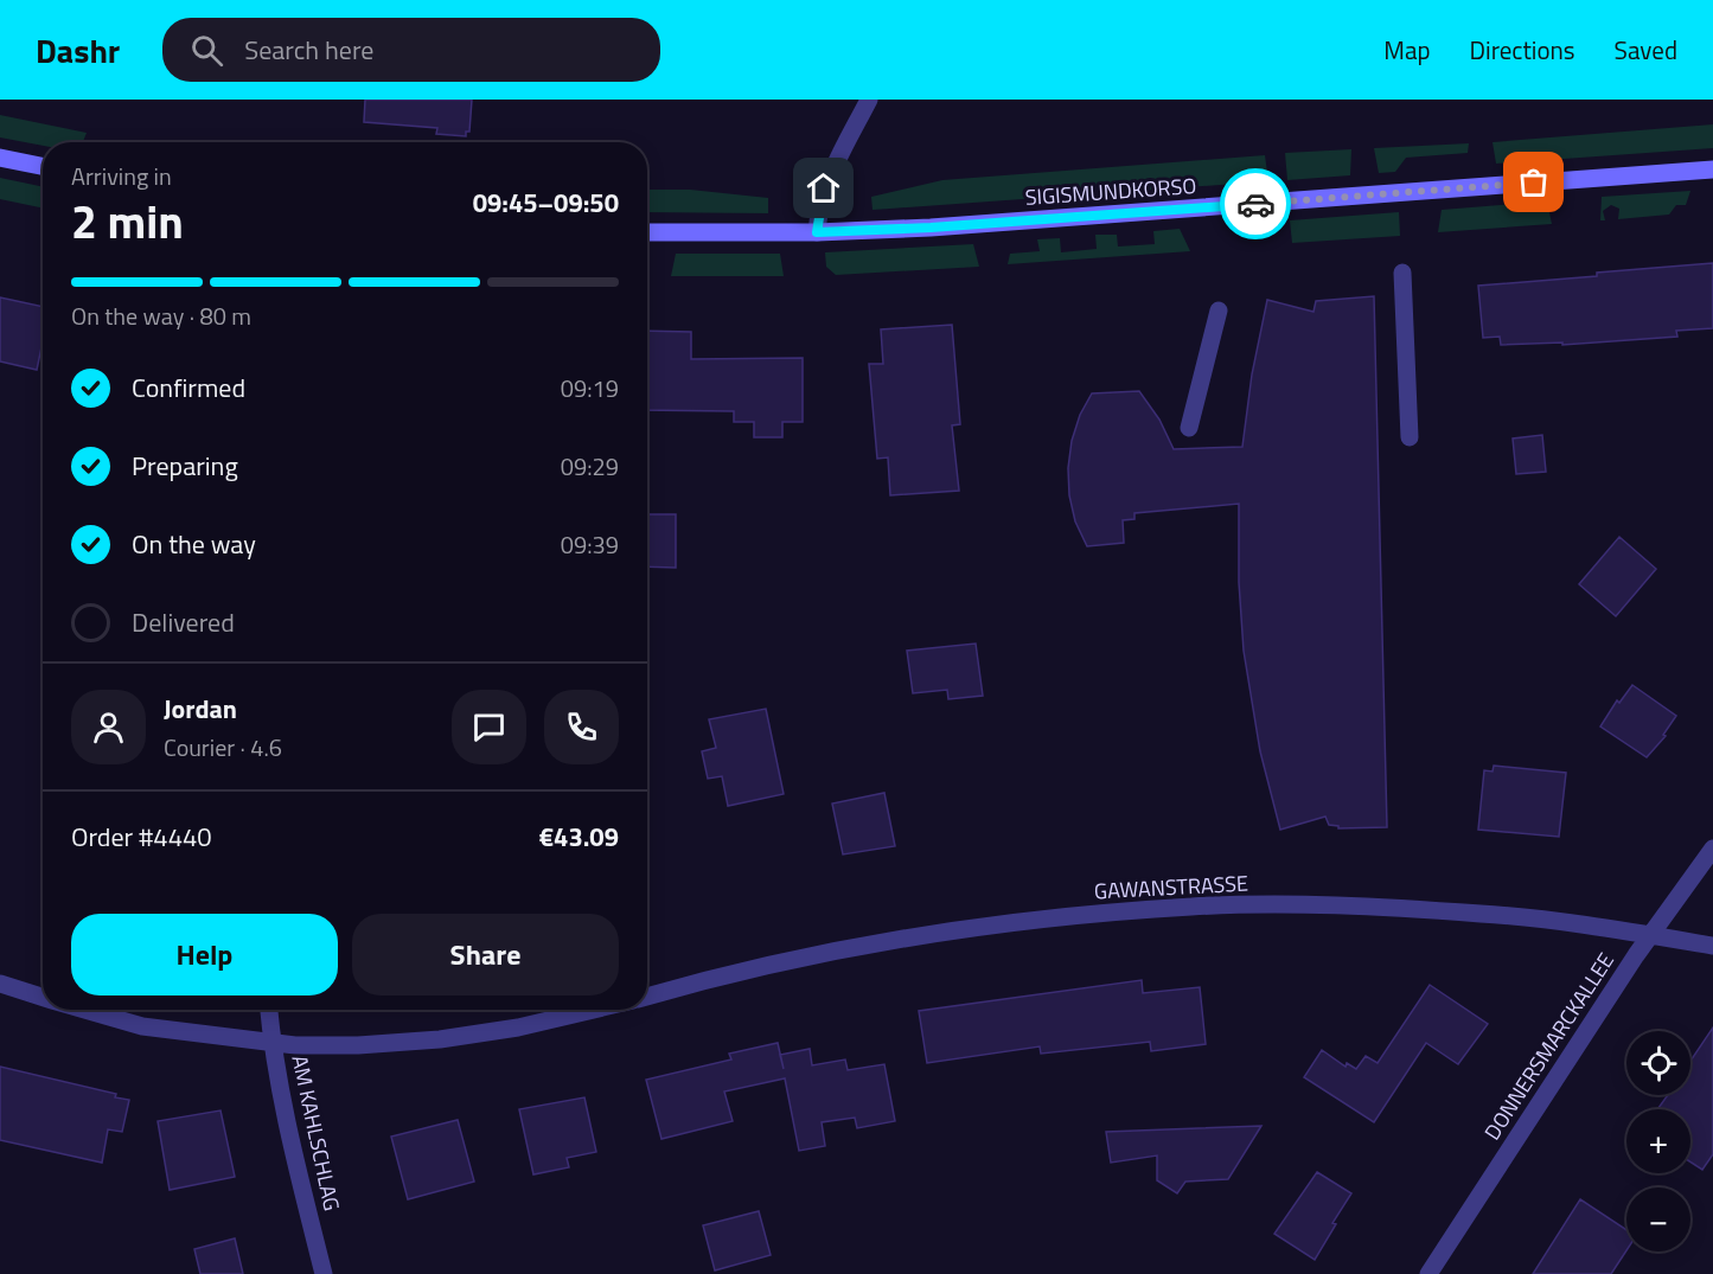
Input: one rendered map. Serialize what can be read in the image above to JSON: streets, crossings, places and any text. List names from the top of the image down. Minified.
{"streets":{"street":["SIGISMUNDKORSO","GAWANSTRASSE","DONNERSMARCKALLEE","AM KAHLSCHLAG"]},"crossings":[["GAWANSTRASSE","DONNERSMARCKALLEE"]],"page":{"header":"Dashr","search":"Search here","nav":["Map","Directions","Saved"],"heading":["2 min","Arriving in","09:45–09:50"],"panel":["Jordan","Courier · 4.6","Order #4440","€43.09"],"bar":"On the way · 80 m","list":[["Confirmed","09:19"],["Preparing","09:29"],["On the way","09:39"],"Delivered"],"buttons":["Help","Share"],"map_buttons":["+","−"]}}
